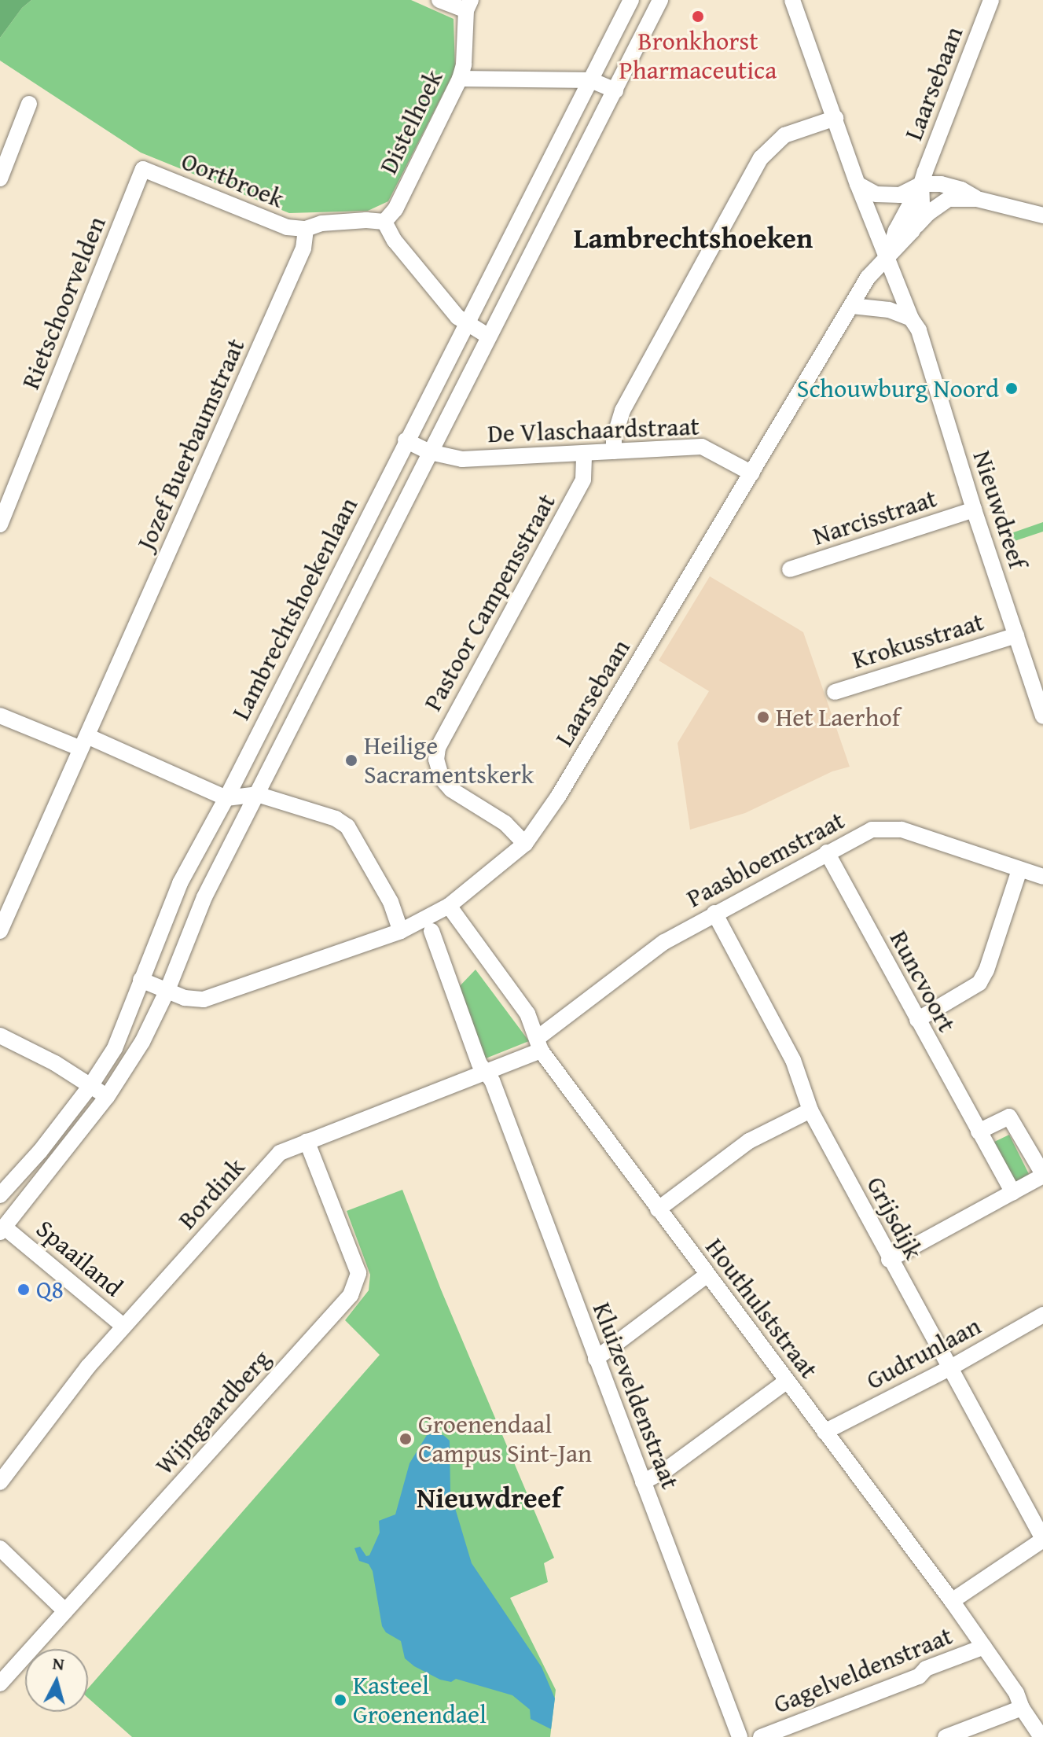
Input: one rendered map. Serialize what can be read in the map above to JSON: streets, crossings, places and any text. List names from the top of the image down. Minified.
{"streets":{"street":["Laarsebaan","Distelhoek","Oortbroek","Rietschoorvelden","De Vlaschaardstraat","Jozef Buerbaumstraat","Nieuwdreef","Narcisstraat","Pastoor Campensstraat","Lambrechtshoekenlaan","Krokusstraat","Paasbloemstraat","Runcvoort","Bordink","Grijsdijk","Spaailand","Houthulststraat","Gudrunlaan","Kluizeveldenstraat","Wijngaardberg","Gagelveldenstraat"]},"crossings":[["Laarsebaan","De Vlaschaardstraat"],["Laarsebaan","Nieuwdreef"],["Laarsebaan","Pastoor Campensstraat"],["Laarsebaan","Lambrechtshoekenlaan"],["Laarsebaan","Houthulststraat"],["Oortbroek","Rietschoorvelden"],["Oortbroek","Jozef Buerbaumstraat"],["De Vlaschaardstraat","Pastoor Campensstraat"],["De Vlaschaardstraat","Lambrechtshoekenlaan"],["Nieuwdreef","Narcisstraat"],["Nieuwdreef","Krokusstraat"],["Lambrechtshoekenlaan","Spaailand"],["Paasbloemstraat","Runcvoort"],["Paasbloemstraat","Bordink"],["Paasbloemstraat","Grijsdijk"],["Paasbloemstraat","Houthulststraat"],["Bordink","Spaailand"],["Bordink","Houthulststraat"],["Bordink","Kluizeveldenstraat"],["Bordink","Wijngaardberg"],["Grijsdijk","Gudrunlaan"],["Houthulststraat","Gudrunlaan"],["Houthulststraat","Gagelveldenstraat"]],"districts":["Lambrechtshoeken","Nieuwdreef"],"places":["Bronkhorst Pharmaceutica","Schouwburg Noord","Het Laerhof","Heilige Sacramentskerk","Q8","Groenendaal Campus Sint-Jan","Kasteel Groenendael"],"north":"top"}
